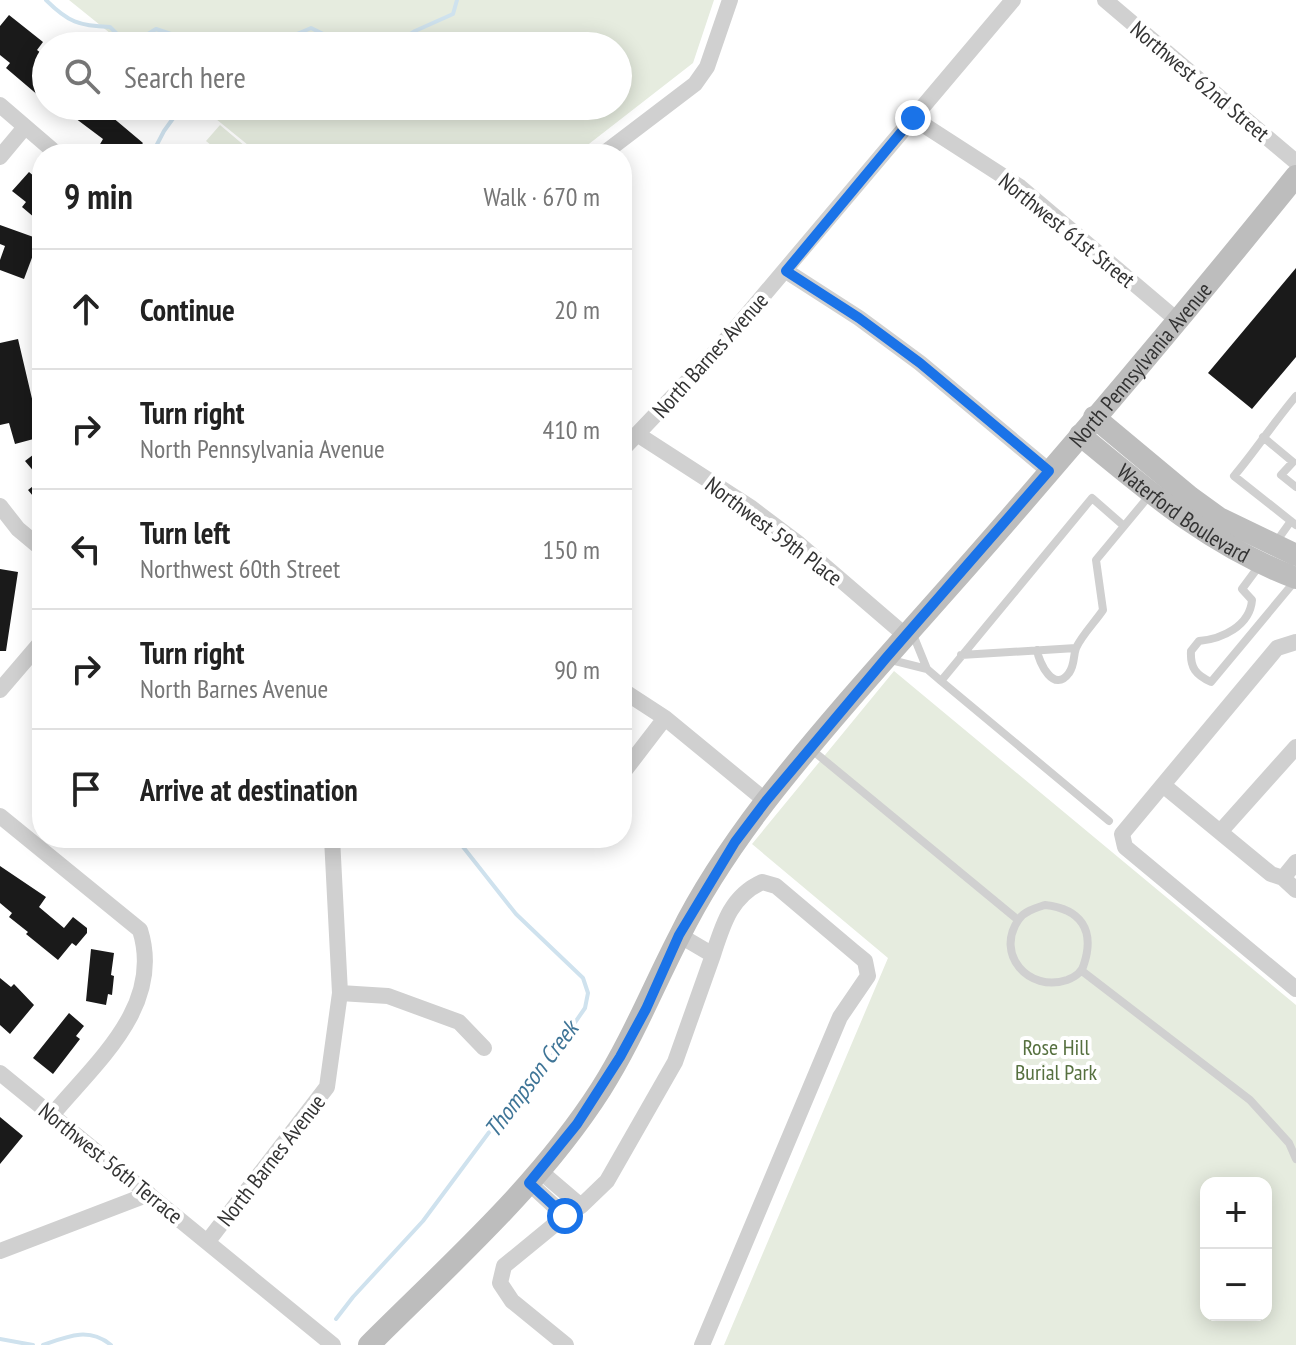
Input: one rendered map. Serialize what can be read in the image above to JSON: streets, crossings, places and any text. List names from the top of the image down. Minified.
{"streets":{"main road":["North Pennsylvania Avenue","Waterford Boulevard"],"street":["Northwest 62nd Street","Northwest 61st Street","North Barnes Avenue","Northwest 59th Place","Northwest 56th Terrace"]},"crossings":[["Northwest 61st Street","North Barnes Avenue"],["Northwest 61st Street","North Pennsylvania Avenue"],["North Barnes Avenue","Northwest 59th Place"],["North Barnes Avenue","Northwest 56th Terrace"],["North Pennsylvania Avenue","Waterford Boulevard"],["North Pennsylvania Avenue","Northwest 59th Place"]],"water":["Thompson Creek"],"parks":["Rose Hill Burial Park"],"page":{"search":"Search here","heading":["9 min","Walk · 670 m"],"list":[["Continue","20 m"],["Turn right","North Pennsylvania Avenue","410 m"],["Turn left","Northwest 60th Street","150 m"],["Turn right","North Barnes Avenue","90 m"],"Arrive at destination"],"map_buttons":["+","−"]}}
